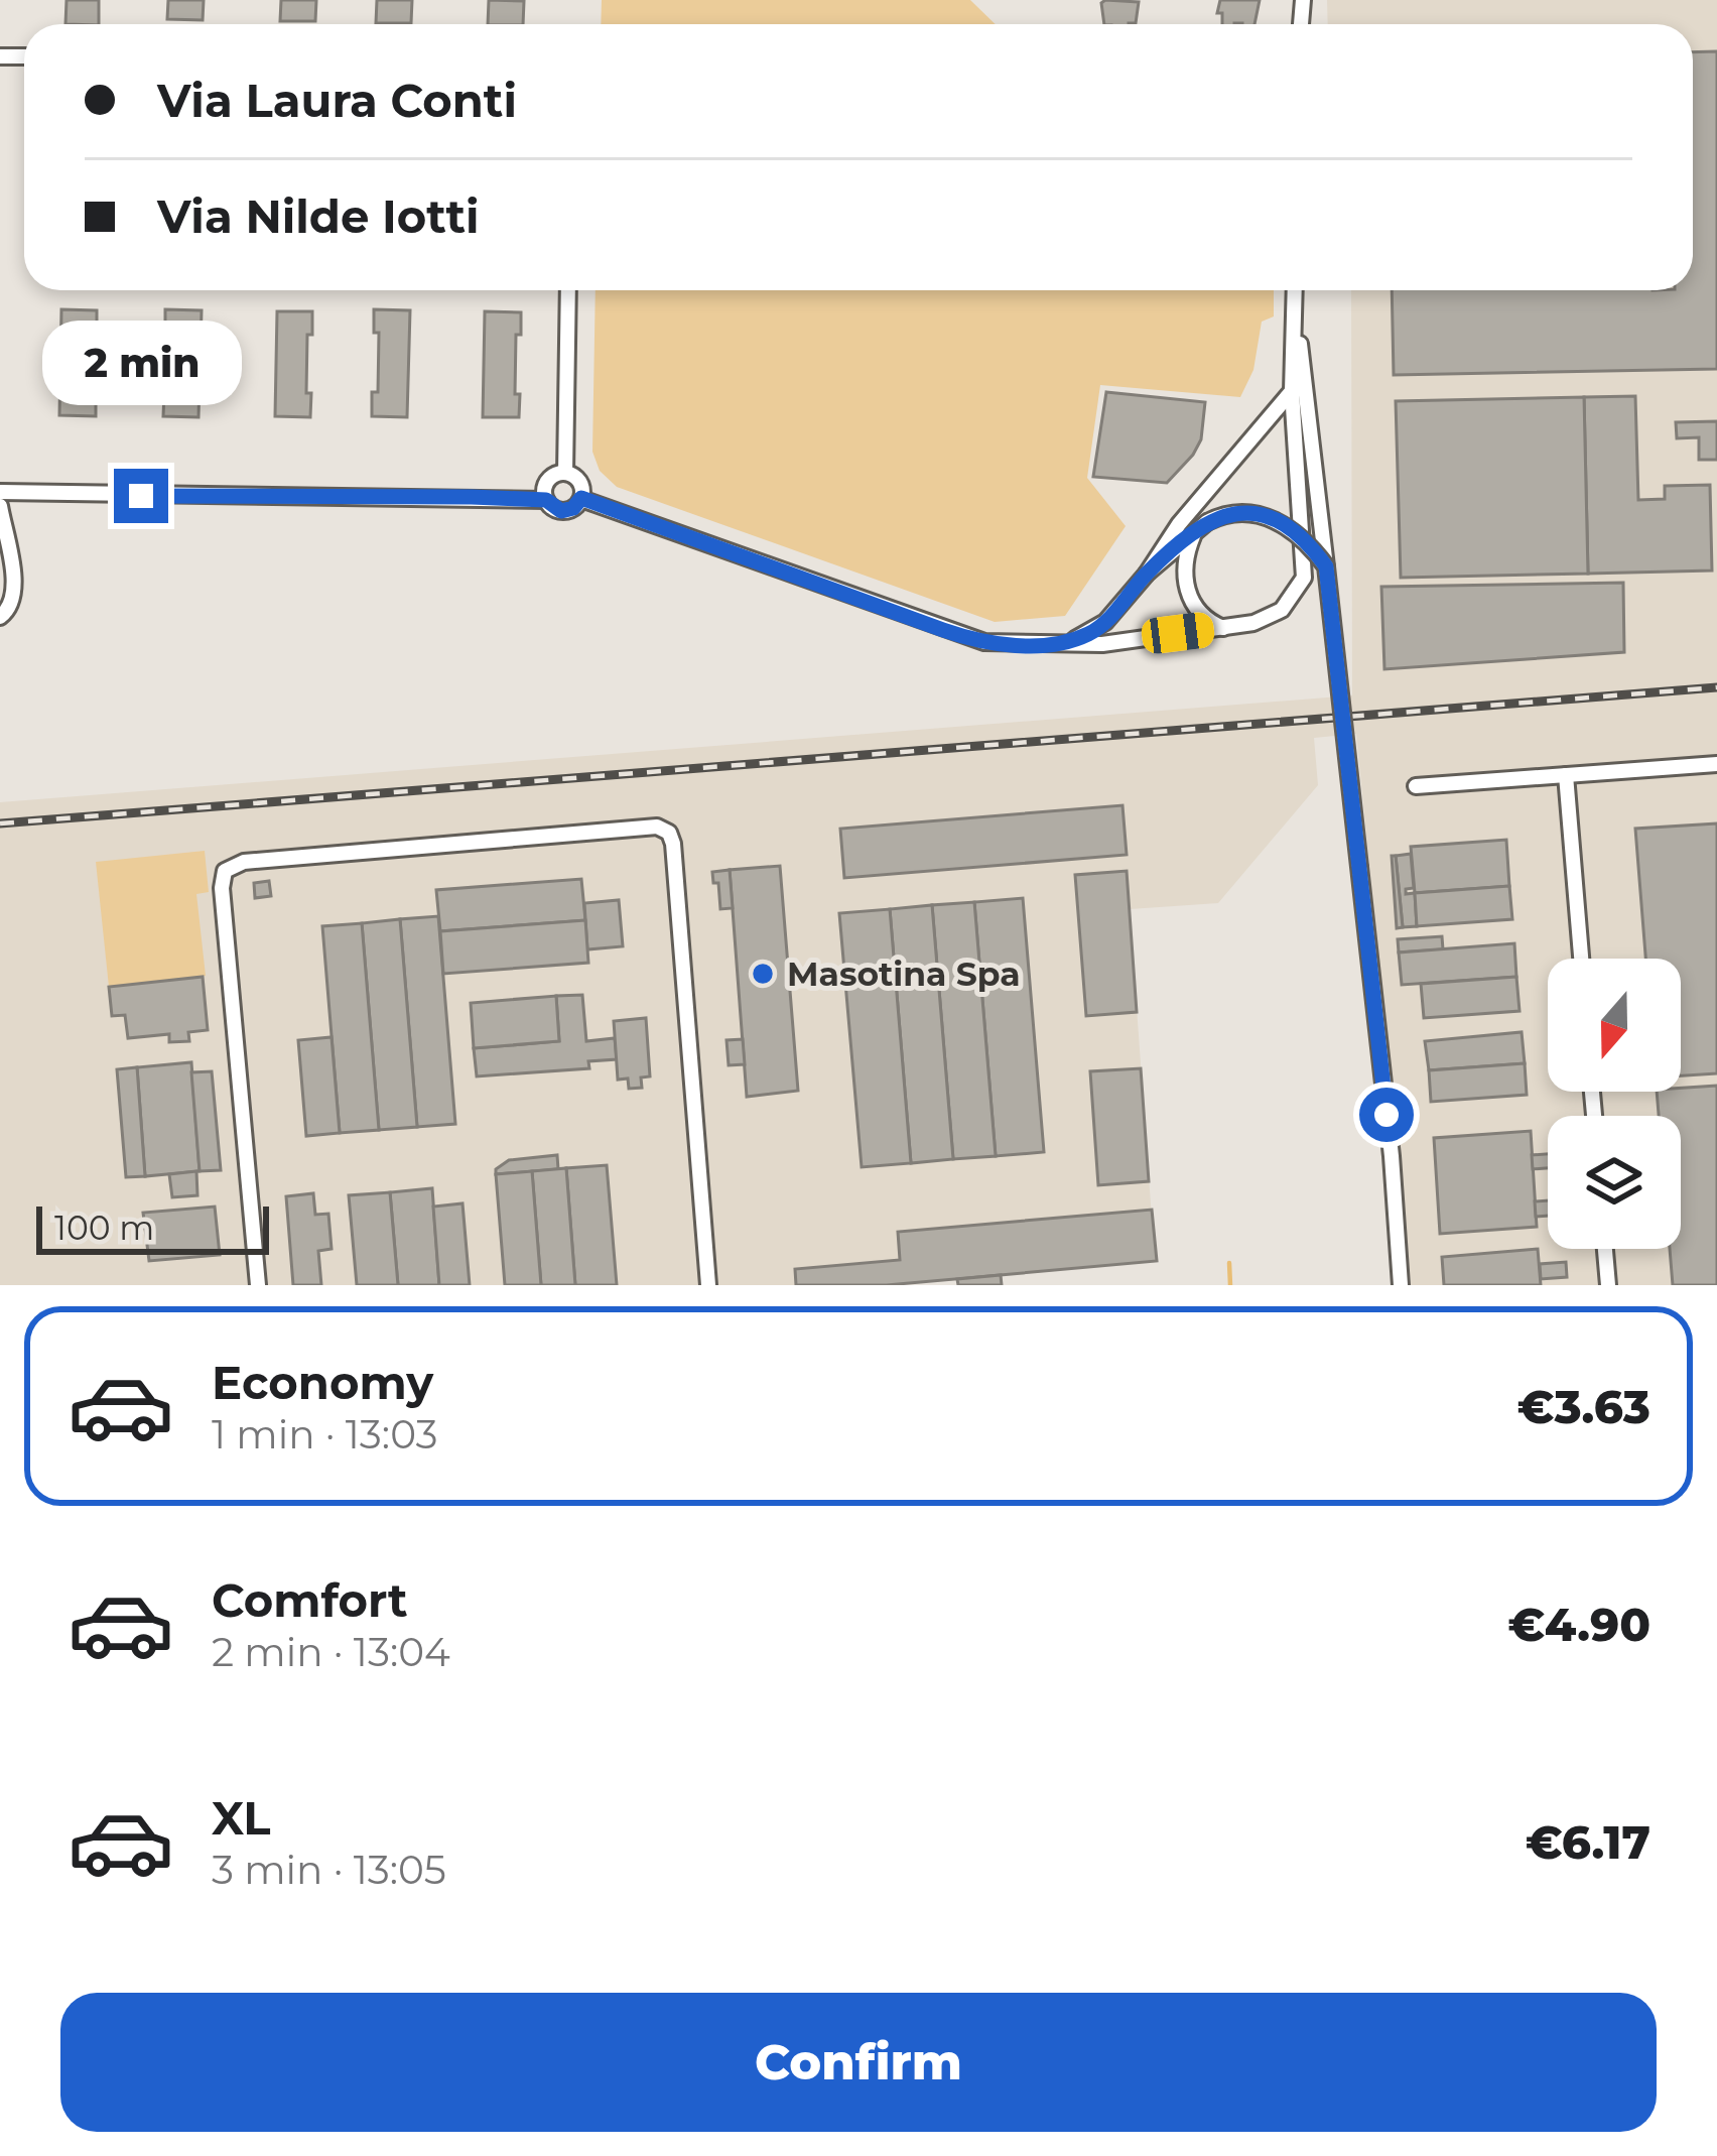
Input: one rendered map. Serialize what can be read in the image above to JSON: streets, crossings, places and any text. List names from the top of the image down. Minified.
{"places":["Masotina Spa"],"scale_bar":"100 m","north":"bottom","page":{"banner":["Via Laura Conti","Via Nilde Iotti"],"bubble":"2 min","scale":"100 m","list":[{"name":"Economy","note":"1 min · 13:03","value":"€3.63"},{"name":"Comfort","note":"2 min · 13:04","value":"€4.90"},{"name":"XL","note":"3 min · 13:05","value":"€6.17"}],"buttons":"Confirm"}}
